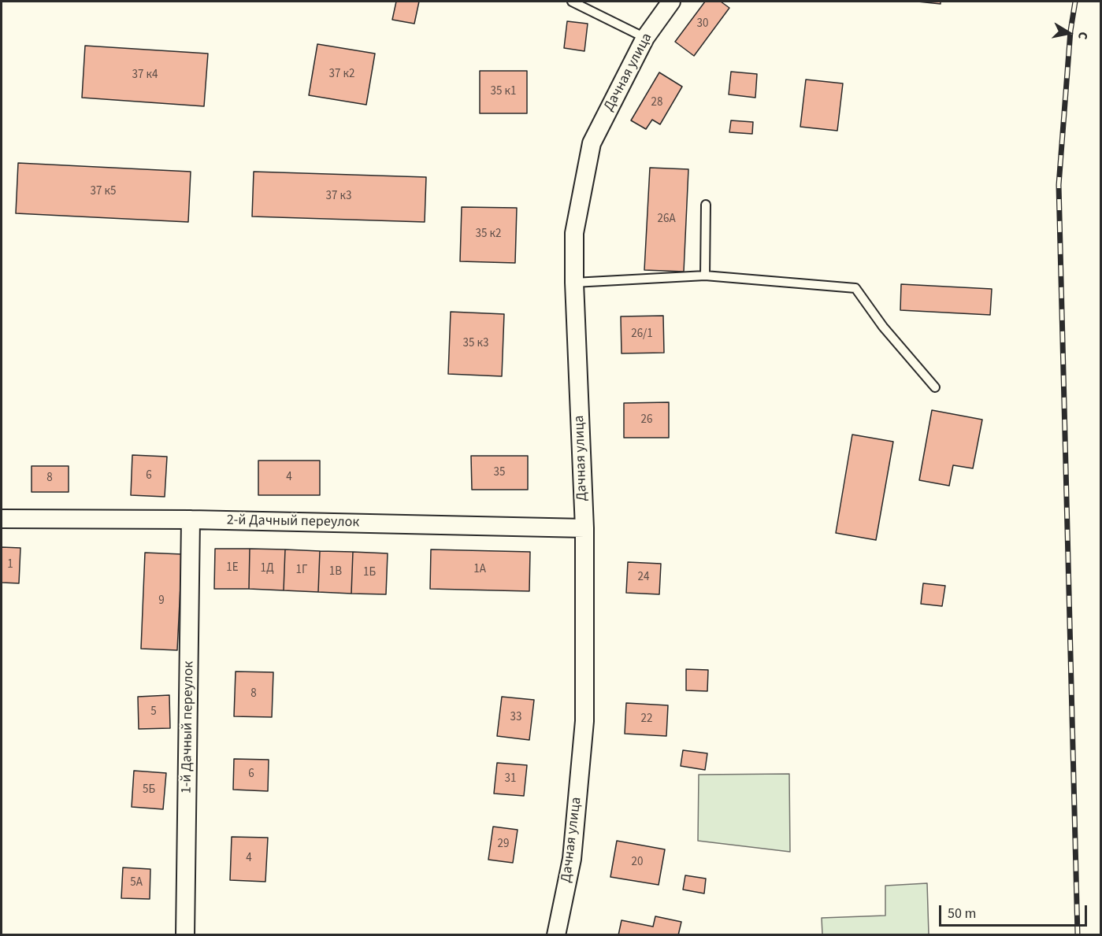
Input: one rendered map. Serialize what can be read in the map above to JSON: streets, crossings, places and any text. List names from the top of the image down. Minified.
{"streets":{"street":["Дачная улица","2-й Дачный переулок","1-й Дачный переулок"]},"crossings":[["Дачная улица","2-й Дачный переулок"],["2-й Дачный переулок","1-й Дачный переулок"]],"house_numbers":["30","37 к2","37 к4","35 к1","28","37 к5","37 к3","26А","35 к2","26/1","35 к3","26","35","6","4","8","1","1Е","1Д","1А","1Г","1В","1Б","24","9","8","5","33","22","6","31","5Б","29","4","20","5А"],"scale_bar":"50 m","north":"right"}
